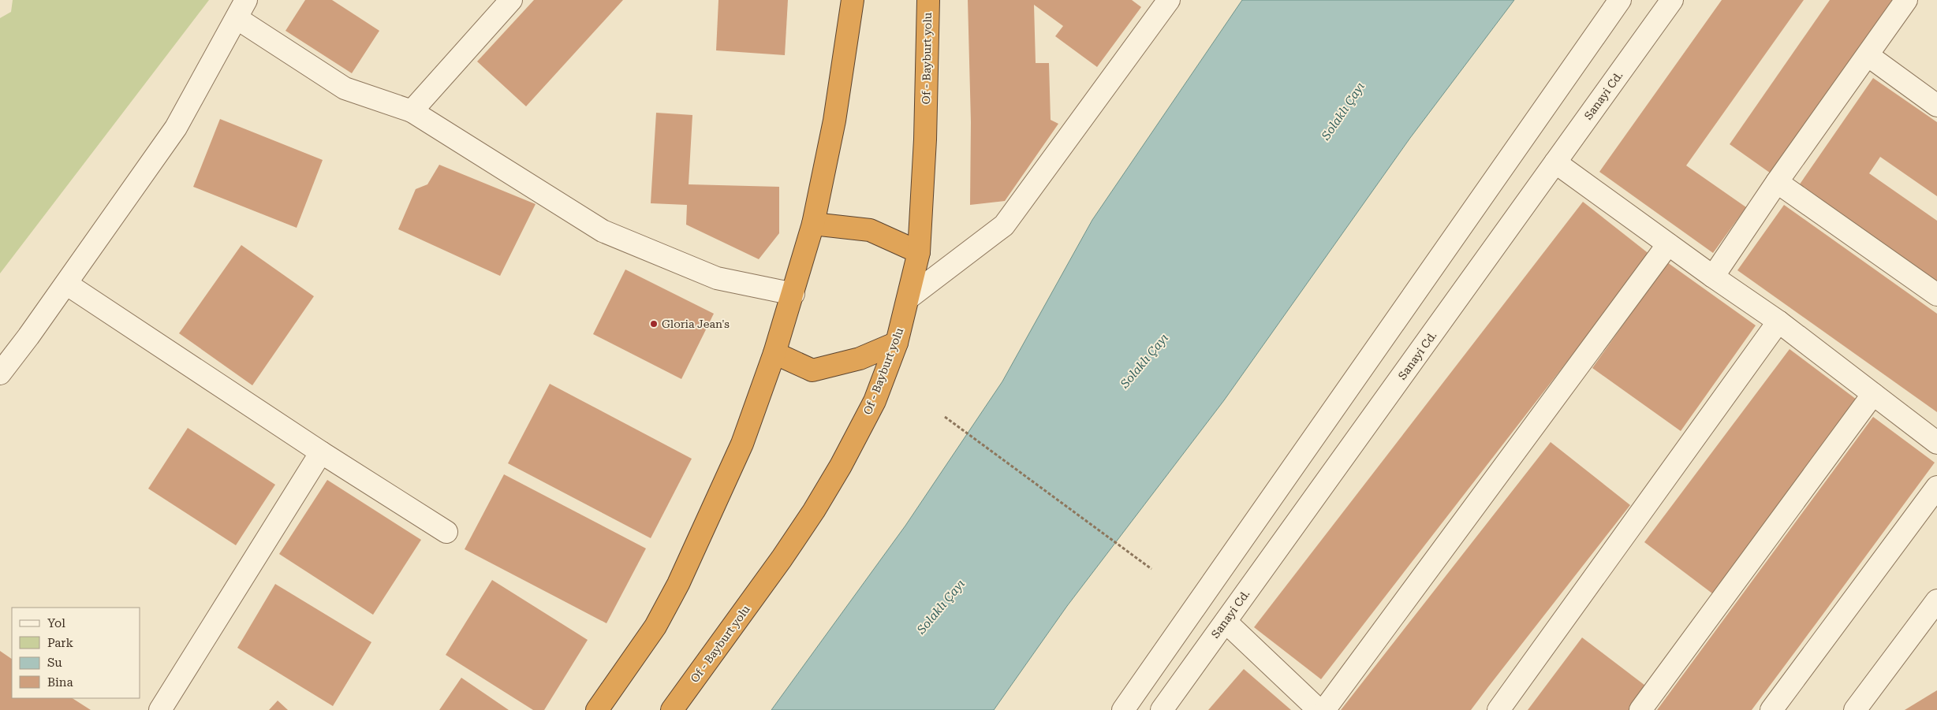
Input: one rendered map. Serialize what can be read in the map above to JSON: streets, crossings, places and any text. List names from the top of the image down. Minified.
{"streets":{"highway":["Of - Bayburt yolu"],"street":["Sanayi Cd."]},"water":["Solaklı Çayı"],"places":["Gloria Jean's"],"legend":["Yol","Park","Su","Bina"]}
